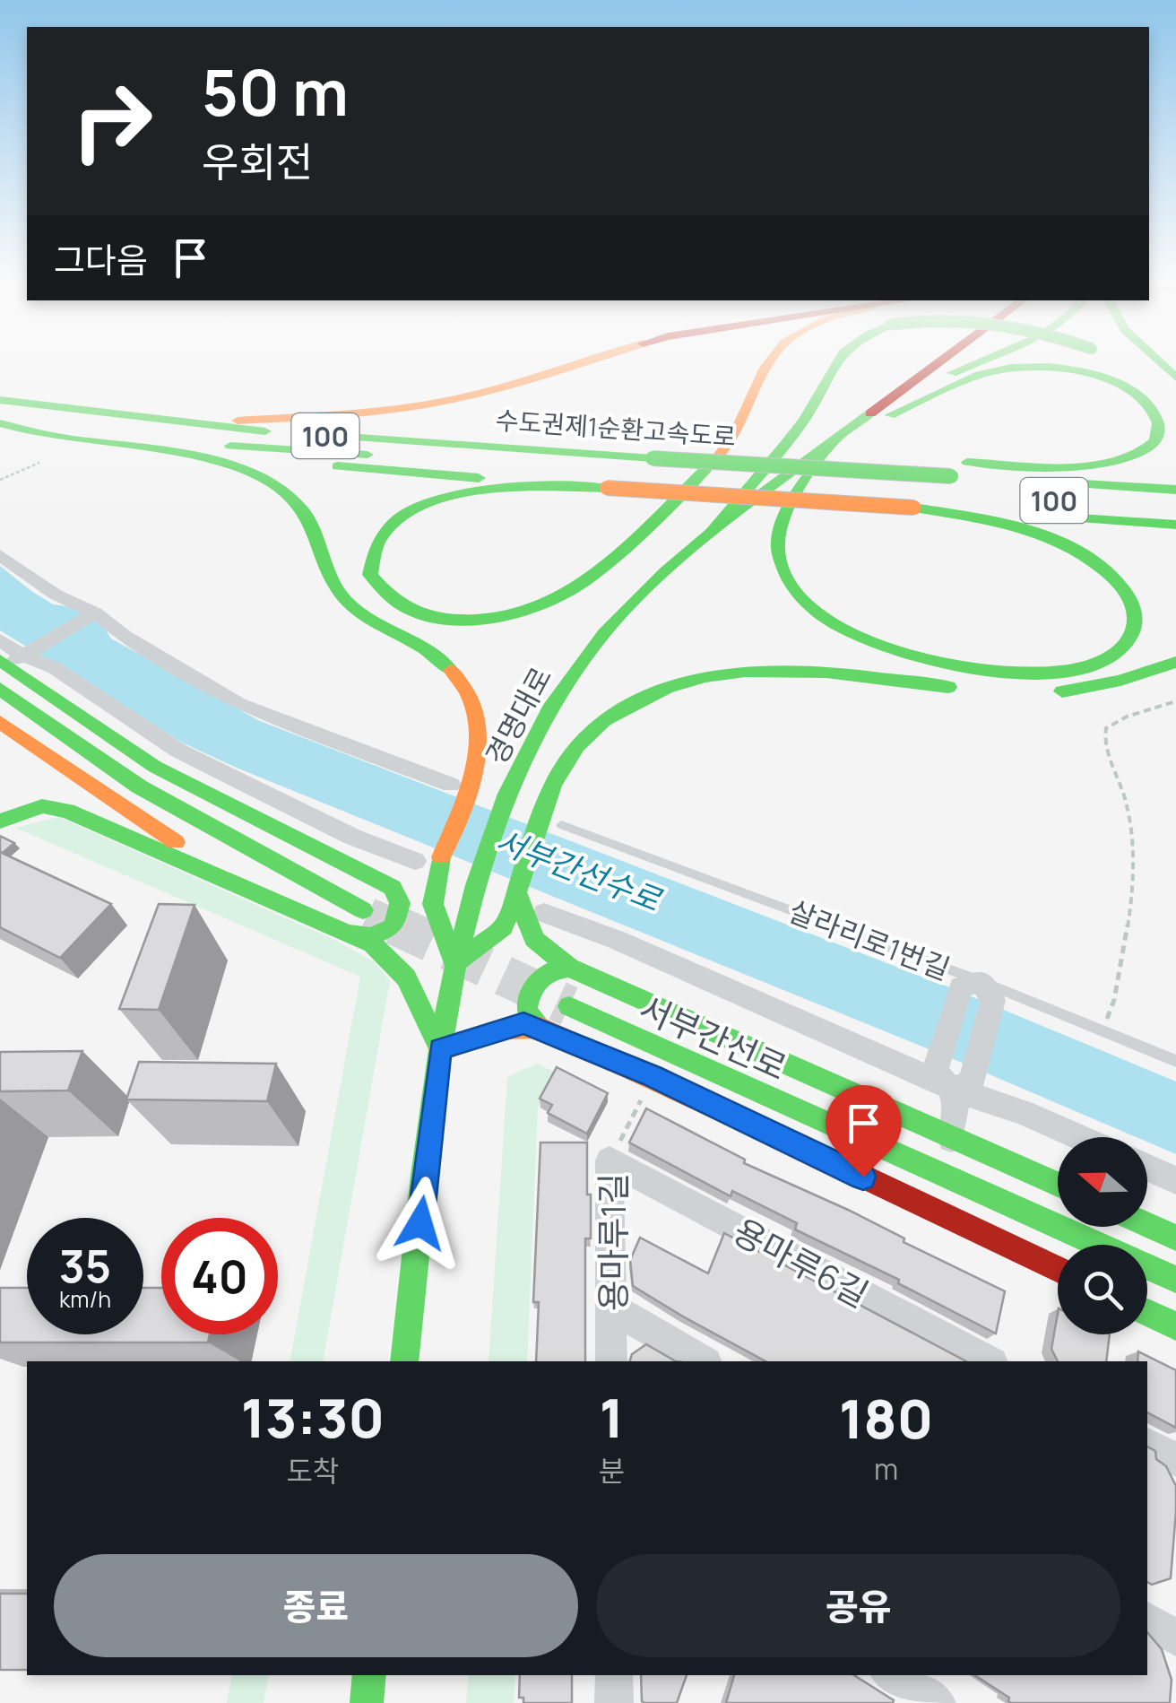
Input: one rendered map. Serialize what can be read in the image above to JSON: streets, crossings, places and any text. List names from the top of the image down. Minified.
{"streets":{"main road":["수도권제1순환고속도로","100","경명대로","서부간선로"],"street":["용마루1길","용마루6길"],"lane":["살라리로1번길"]},"crossings":[["용마루1길","용마루6길"]],"water":["서부간선수로"],"north":"left","page":{"turn":["50 m","우회전"],"then":"그다음","speed":"35 km/h","limit":"40","eta":["13:30","도착","1","분","180","m"],"buttons":["종료","공유"]}}
